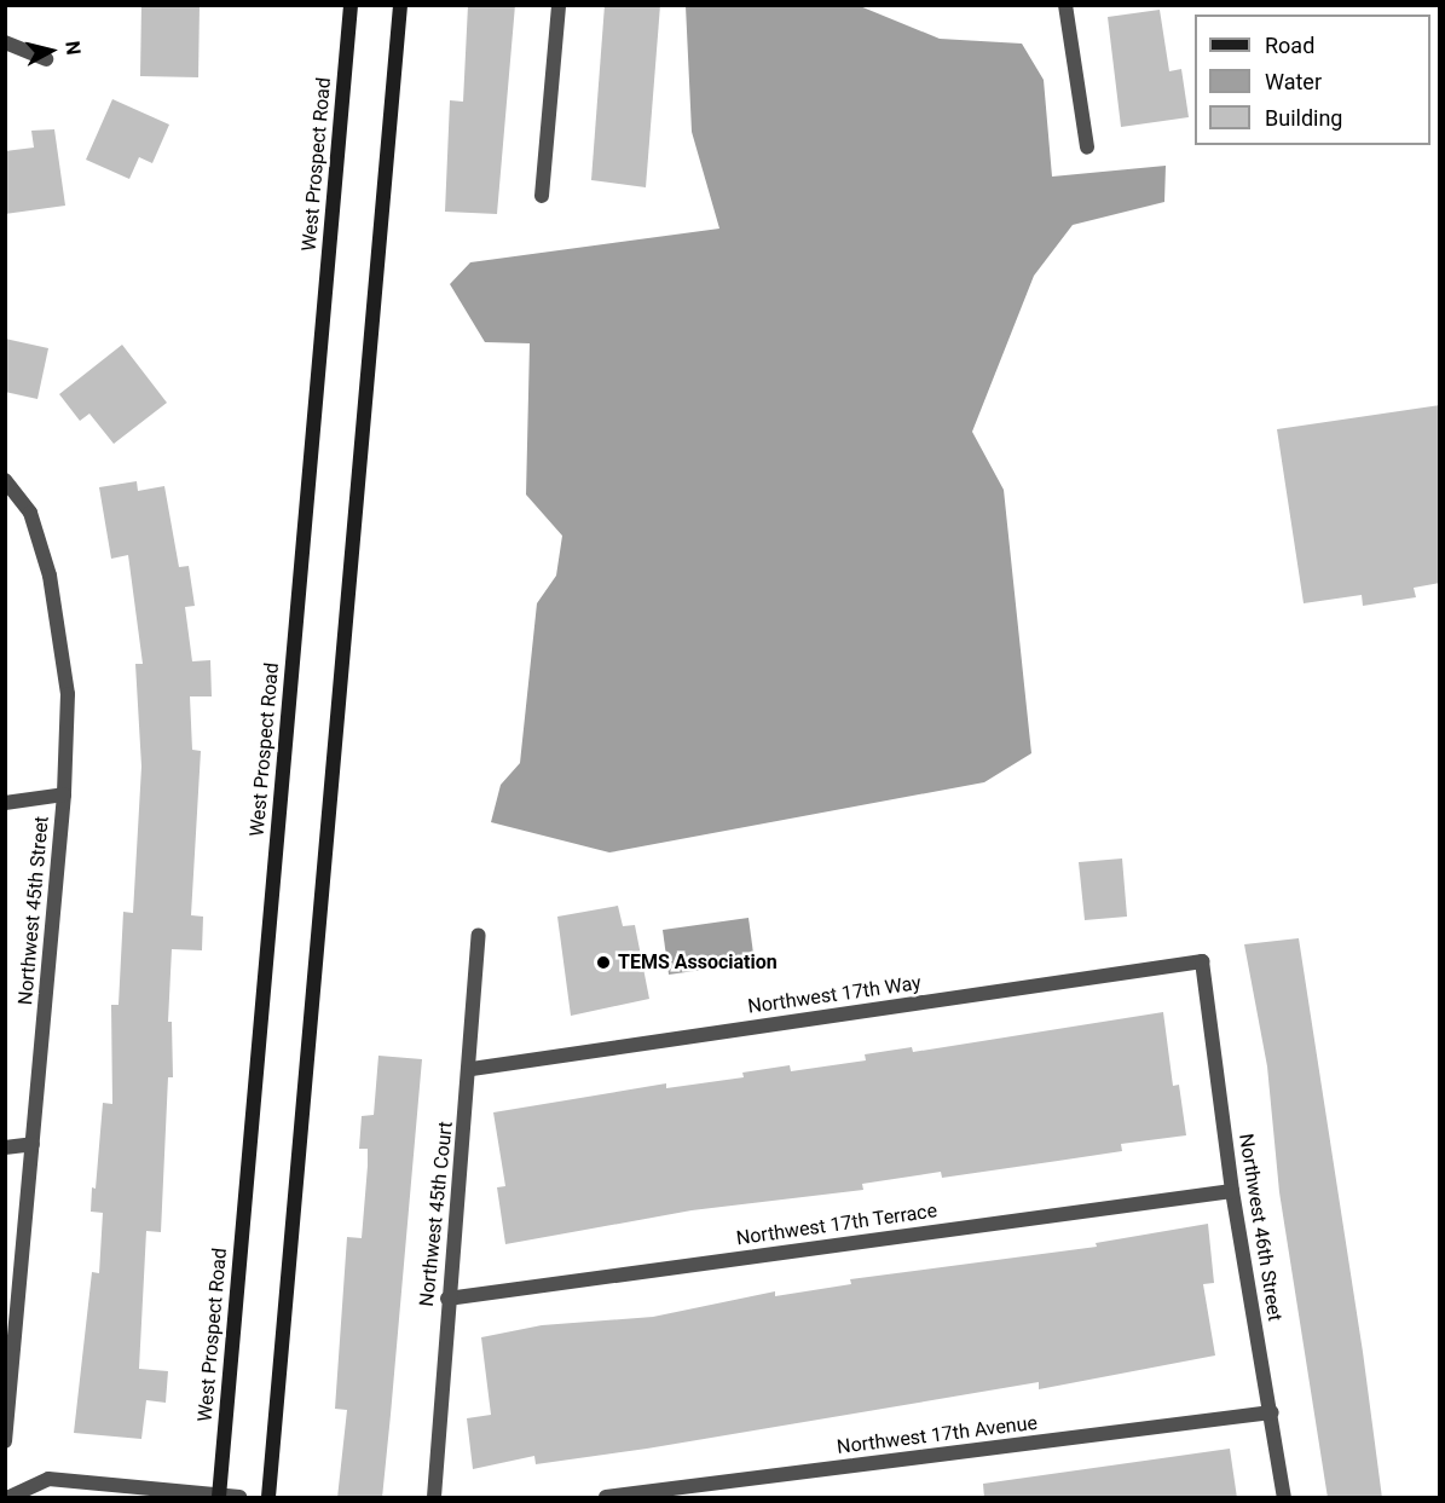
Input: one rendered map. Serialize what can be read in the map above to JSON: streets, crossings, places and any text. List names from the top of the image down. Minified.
{"streets":{"main road":["West Prospect Road"],"street":["Northwest 45th Street","Northwest 17th Way","Northwest 45th Court","Northwest 17th Terrace","Northwest 46th Street","Northwest 17th Avenue"]},"crossings":[["Northwest 17th Way","Northwest 45th Court"],["Northwest 17th Way","Northwest 46th Street"],["Northwest 45th Court","Northwest 17th Terrace"],["Northwest 17th Terrace","Northwest 46th Street"],["Northwest 46th Street","Northwest 17th Avenue"]],"places":["TEMS Association"],"legend":["Road","Water","Building"],"north":"right"}
